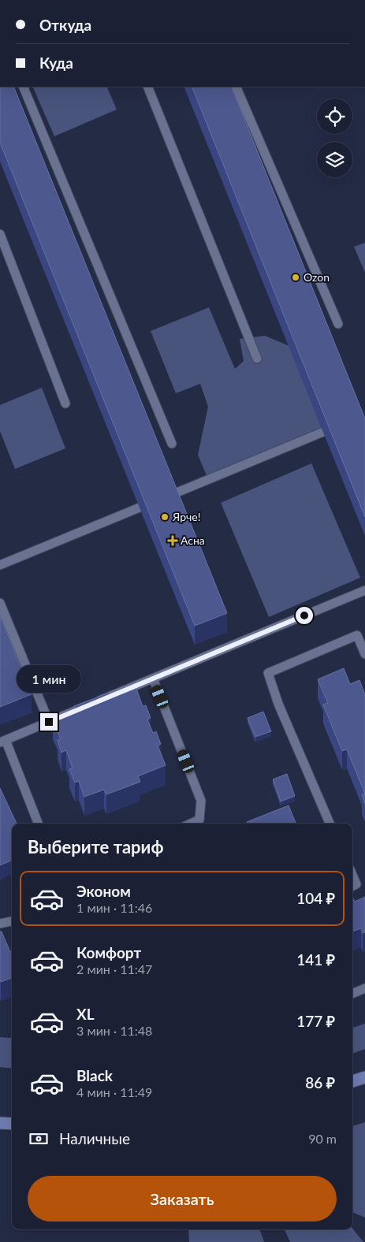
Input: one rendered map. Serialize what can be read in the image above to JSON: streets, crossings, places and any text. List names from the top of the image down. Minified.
{"places":{"other":["Ozon","Ярче!"],"health":["Асна"]},"page":{"banner":["Откуда","Куда"],"bubble":"1 мин","heading":"Выберите тариф","list":[{"name":"Эконом","note":"1 мин · 11:46","value":"104 ₽"},{"name":"Комфорт","note":"2 мин · 11:47","value":"141 ₽"},{"name":"XL","note":"3 мин · 11:48","value":"177 ₽"},{"name":"Black","note":"4 мин · 11:49","value":"86 ₽"}],"pay":["Наличные","90 m"],"buttons":"Заказать"}}
